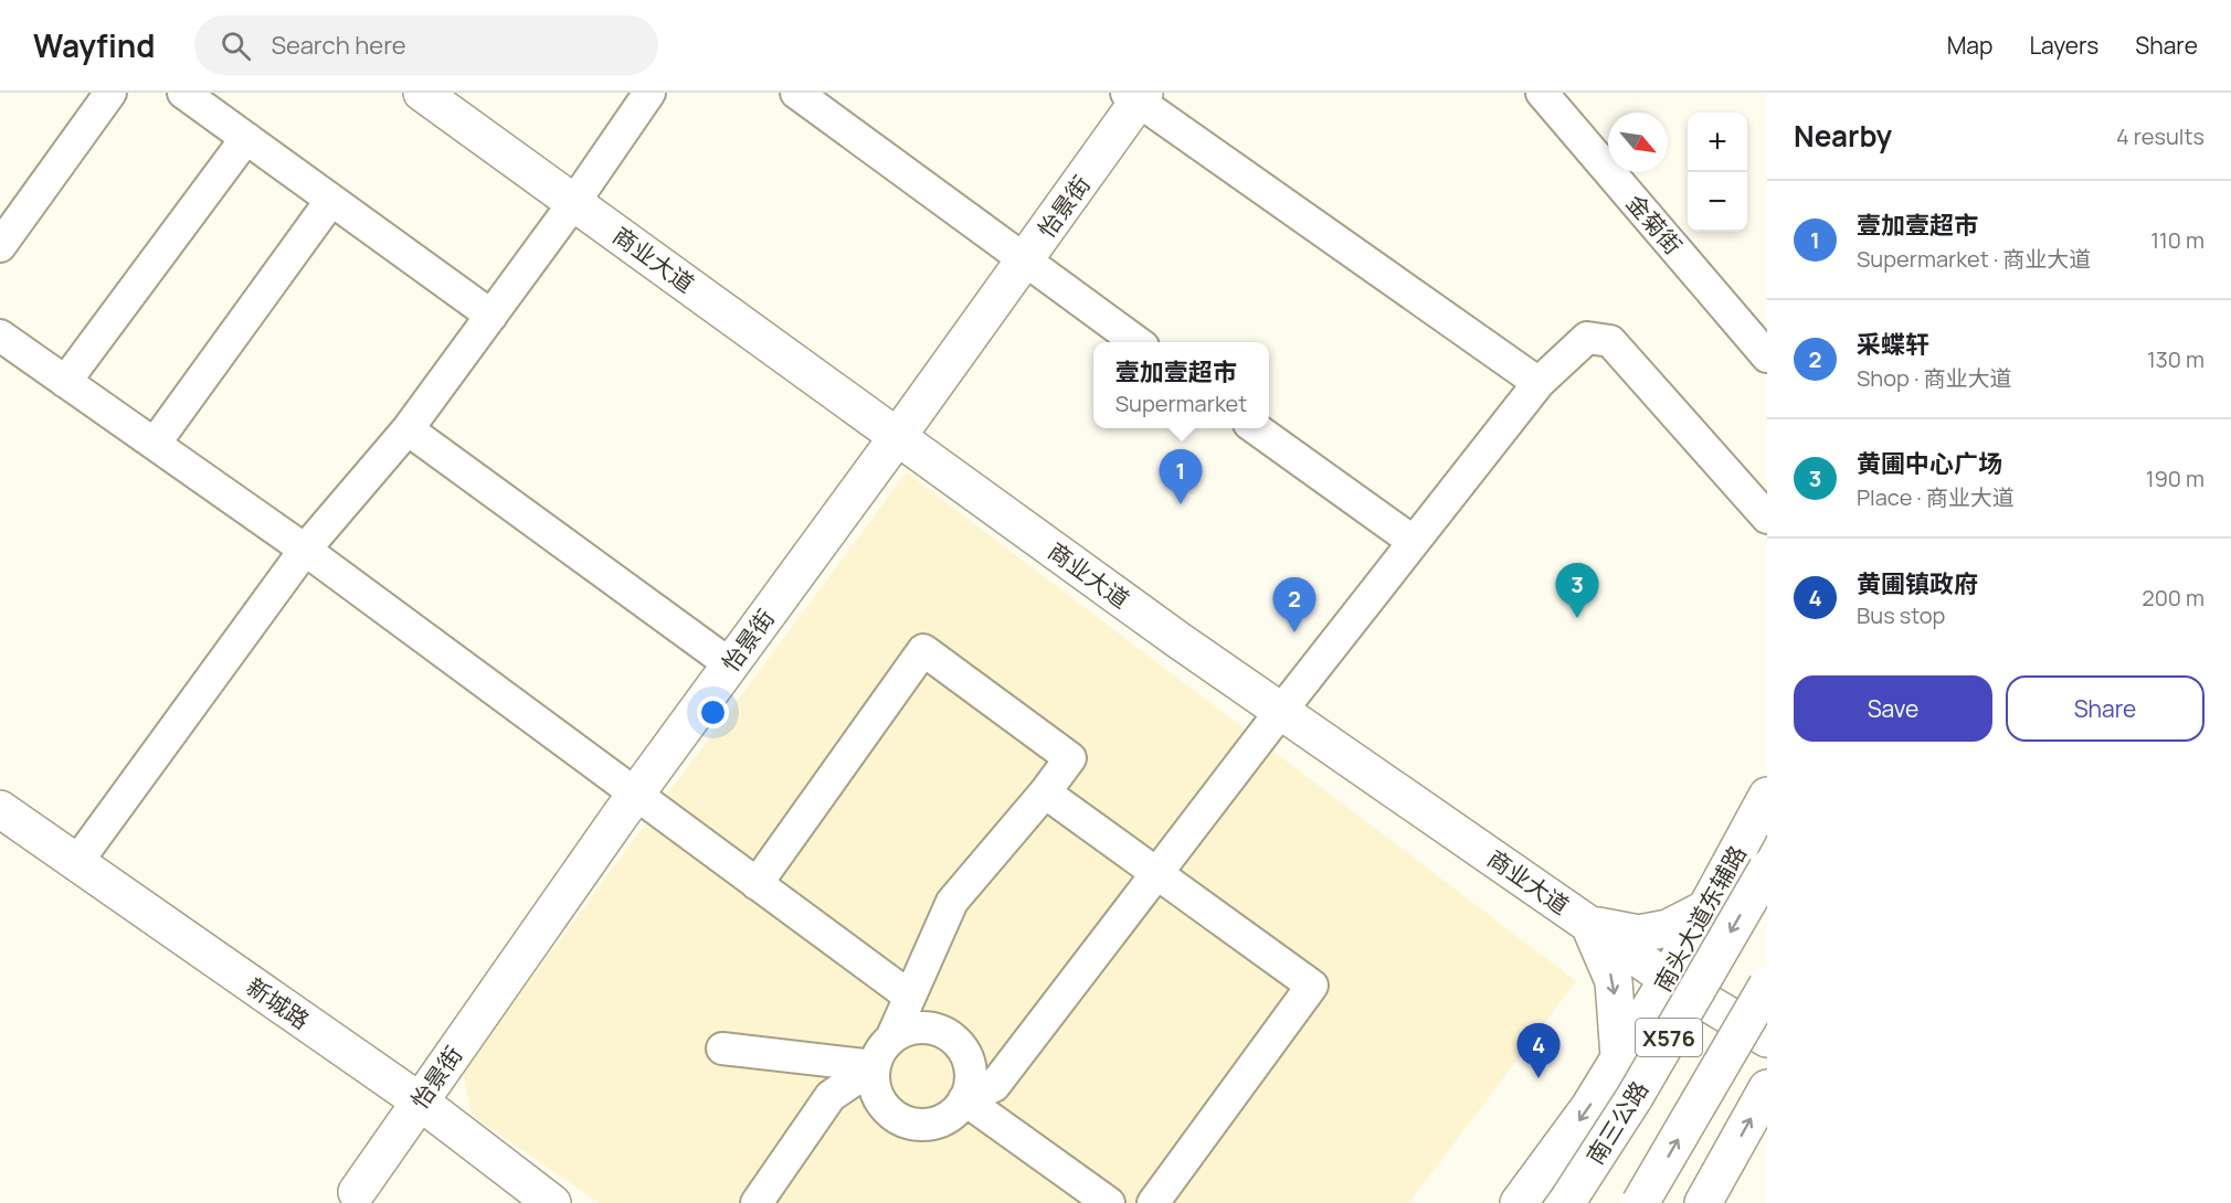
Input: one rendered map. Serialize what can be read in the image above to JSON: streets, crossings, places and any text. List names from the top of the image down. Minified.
{"streets":{"main road":["怡景街","商业大道","南头大道东辅路","新城路","X576","南三公路"],"street":["金菊街"]},"crossings":[["怡景街","商业大道"],["怡景街","新城路"],["商业大道","南头大道东辅路"]],"north":"bottom right","page":{"header":"Wayfind","search":"Search here","nav":["Map","Layers","Share"],"heading":["Nearby","4 results"],"map_buttons":["+","−"],"list":[{"mark":"1","name":"壹加壹超市","note":"Supermarket · 商业大道","value":"110 m"},{"mark":"2","name":"采蝶轩","note":"Shop · 商业大道","value":"130 m"},{"mark":"3","name":"黄圃中心广场","note":"Place · 商业大道","value":"190 m"},{"mark":"4","name":"黄圃镇政府","note":"Bus stop","value":"200 m"}],"popup":["壹加壹超市","Supermarket"],"pins":["1","3","2","4"],"buttons":["Save","Share"]}}
